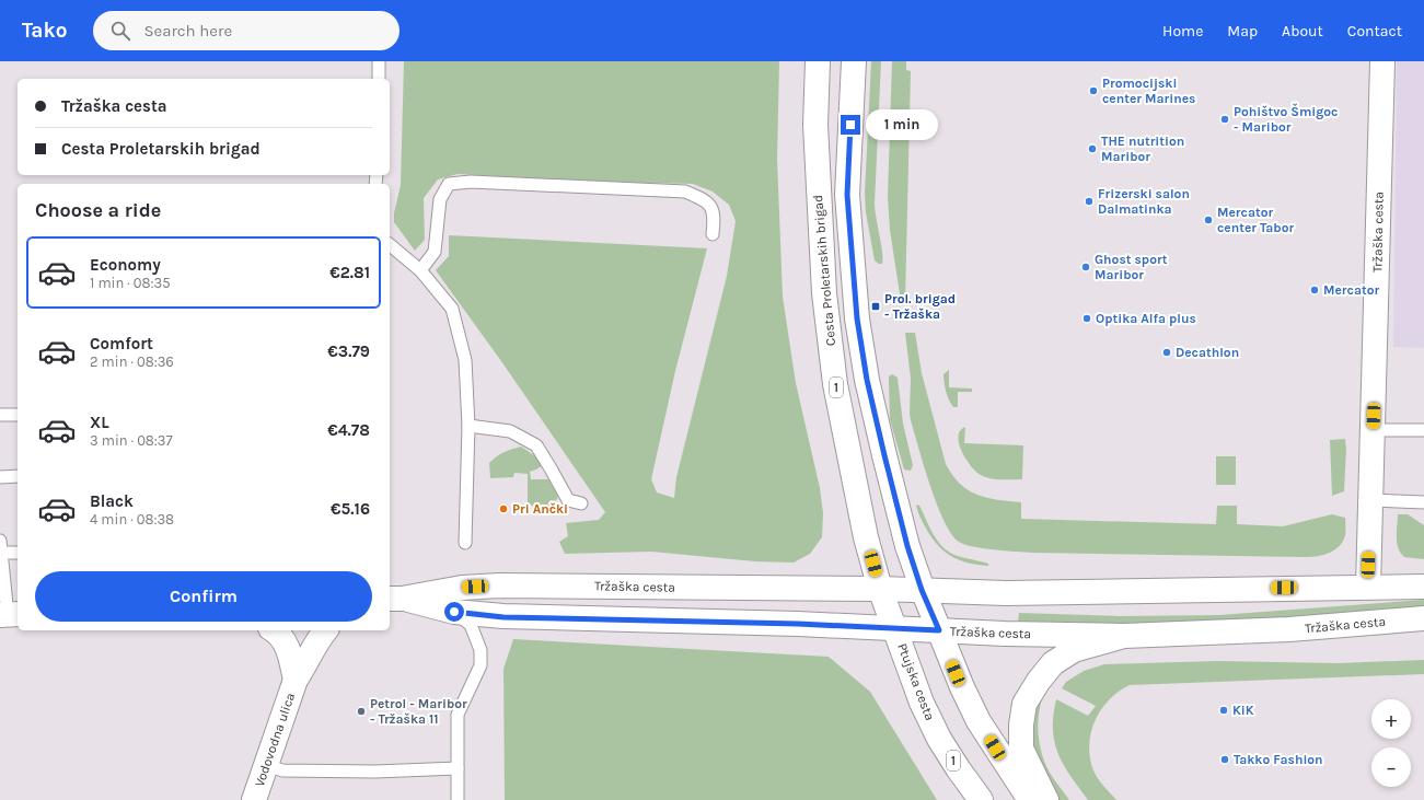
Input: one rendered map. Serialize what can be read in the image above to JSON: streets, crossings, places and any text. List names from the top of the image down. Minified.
{"streets":{"main road":["Tržaška cesta","Cesta Proletarskih brigad","1","Ptujska cesta","Vodovodna ulica"]},"crossings":[["Tržaška cesta","Cesta Proletarskih brigad"],["Tržaška cesta","Ptujska cesta"],["Cesta Proletarskih brigad","Ptujska cesta"]],"places":{"other":["Promocijski center Marines","Pohištvo Šmigoc - Maribor","THE nutrition Maribor","Frizerski salon Dalmatinka","Mercator center Tabor","Ghost sport Maribor","Mercator","Optika Alfa plus","Decathlon","Pri Ančki","KiK","Petrol - Maribor - Tržaška 11","Takko Fashion"],"transit":["Prol. brigad - Tržaška"]},"page":{"header":"Tako","search":"Search here","nav":["Home","Map","About","Contact"],"banner":["Tržaška cesta","Cesta Proletarskih brigad"],"bubble":"1 min","heading":"Choose a ride","list":[{"name":"Economy","note":"1 min · 08:35","value":"€2.81"},{"name":"Comfort","note":"2 min · 08:36","value":"€3.79"},{"name":"XL","note":"3 min · 08:37","value":"€4.78"},{"name":"Black","note":"4 min · 08:38","value":"€5.16"}],"buttons":"Confirm","map_buttons":["+","−"]}}
